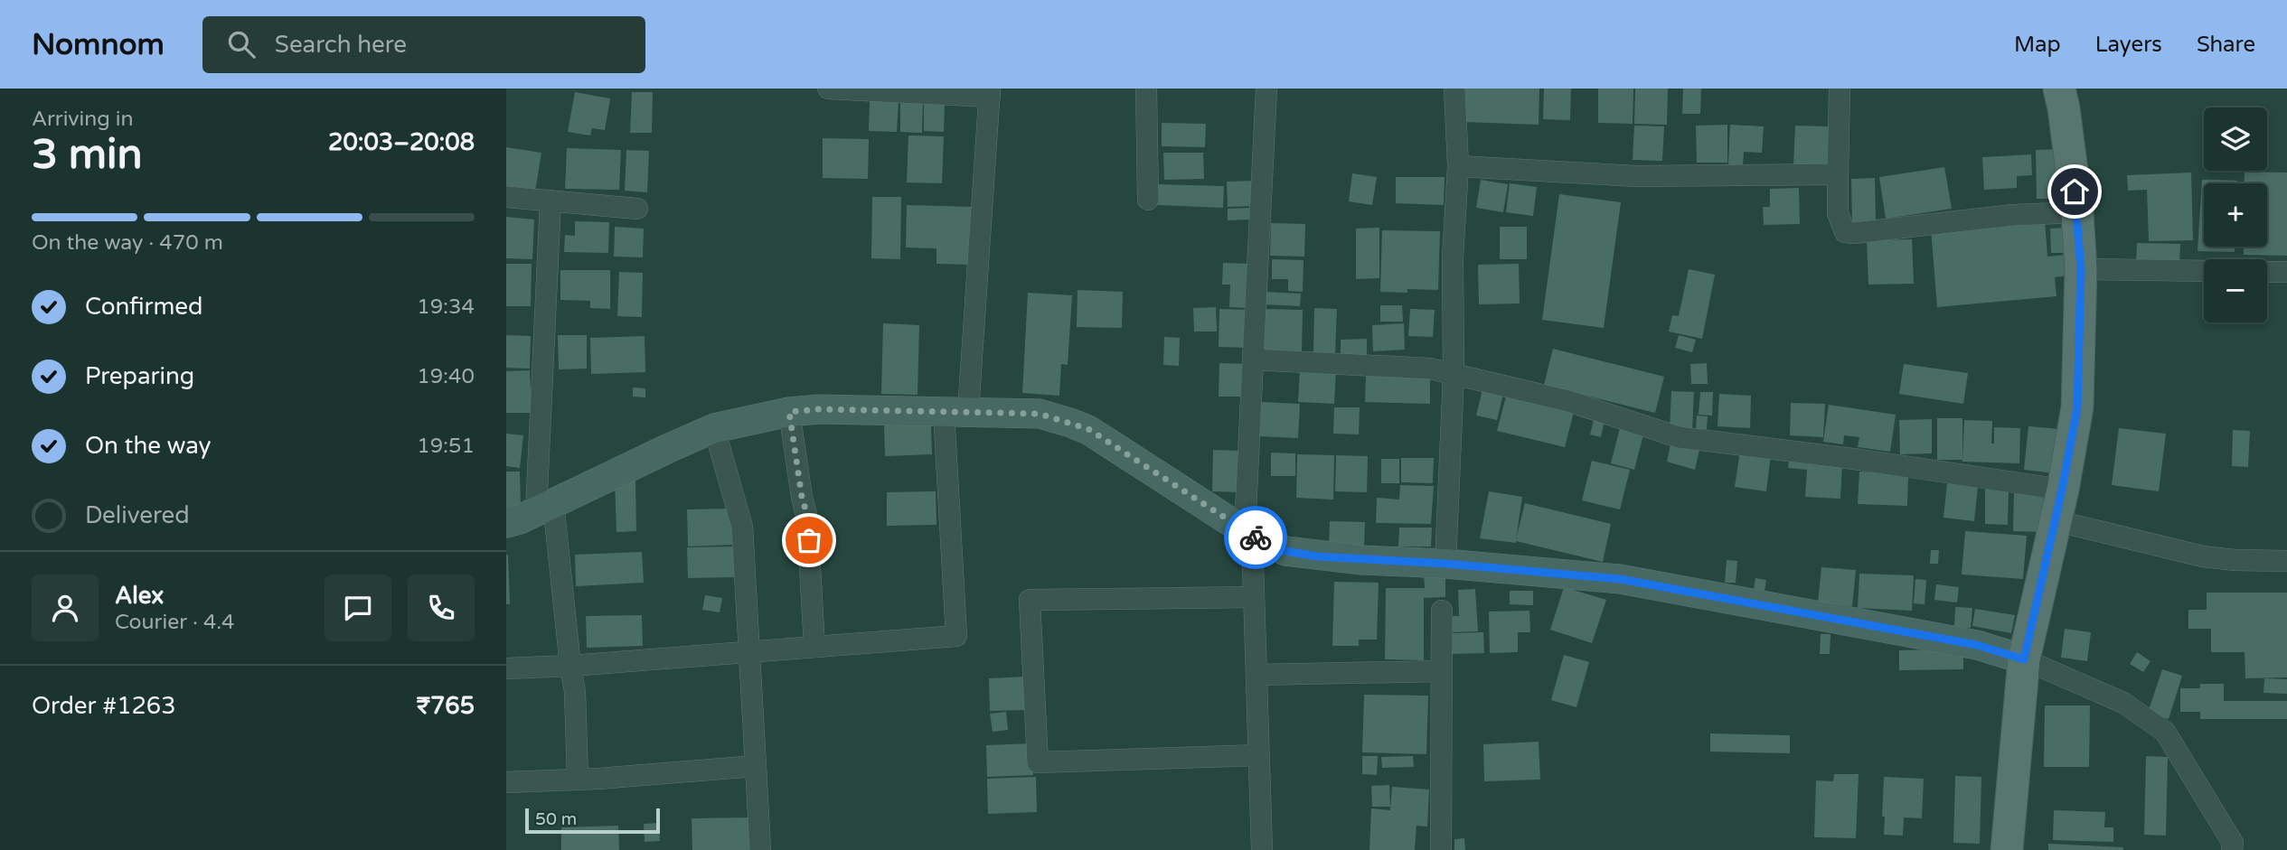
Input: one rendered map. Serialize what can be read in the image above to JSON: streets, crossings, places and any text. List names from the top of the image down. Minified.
{"scale_bar":"50 m","page":{"header":"Nomnom","search":"Search here","nav":["Map","Layers","Share"],"heading":["3 min","Arriving in","20:03–20:08"],"panel":["Alex","Courier · 4.4","Order #1263","₹765"],"map_buttons":["+","−"],"bar":"On the way · 470 m","list":[["Confirmed","19:34"],["Preparing","19:40"],["On the way","19:51"],"Delivered"],"scale":"50 m"}}
